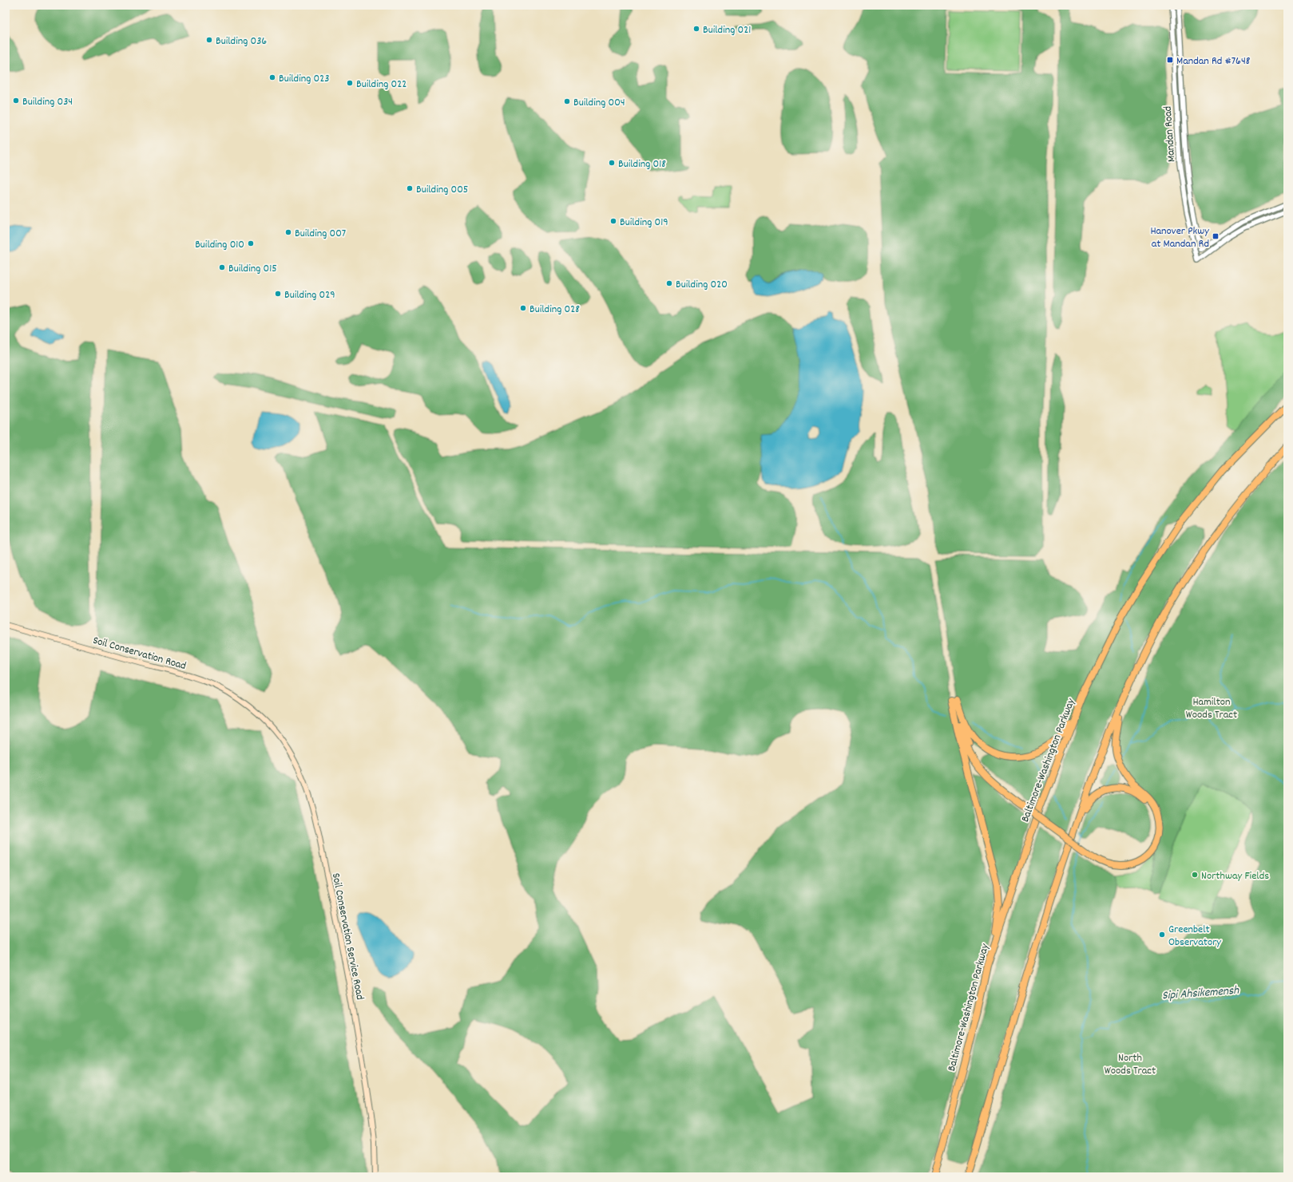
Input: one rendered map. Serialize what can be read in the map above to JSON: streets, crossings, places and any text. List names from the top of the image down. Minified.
{"streets":{"highway":["Baltimore-Washington Parkway"],"main road":["Soil Conservation Road","Soil Conservation Service Road"],"street":["Mandan Road"]},"crossings":[["Soil Conservation Road","Soil Conservation Service Road"]],"water":["Sipi Ahsikemensh"],"parks":["Hamilton Woods Tract","North Woods Tract"],"places":{"other":["Building 021","Building 036","Building 023","Building 022","Building 034","Building 004","Building 018","Building 005","Building 019","Building 007","Building 010","Building 015","Building 020","Building 029","Building 028","Northway Fields","Greenbelt Observatory"],"transit":["Mandan Rd #7648","Hanover Pkwy at Mandan Rd"]}}
